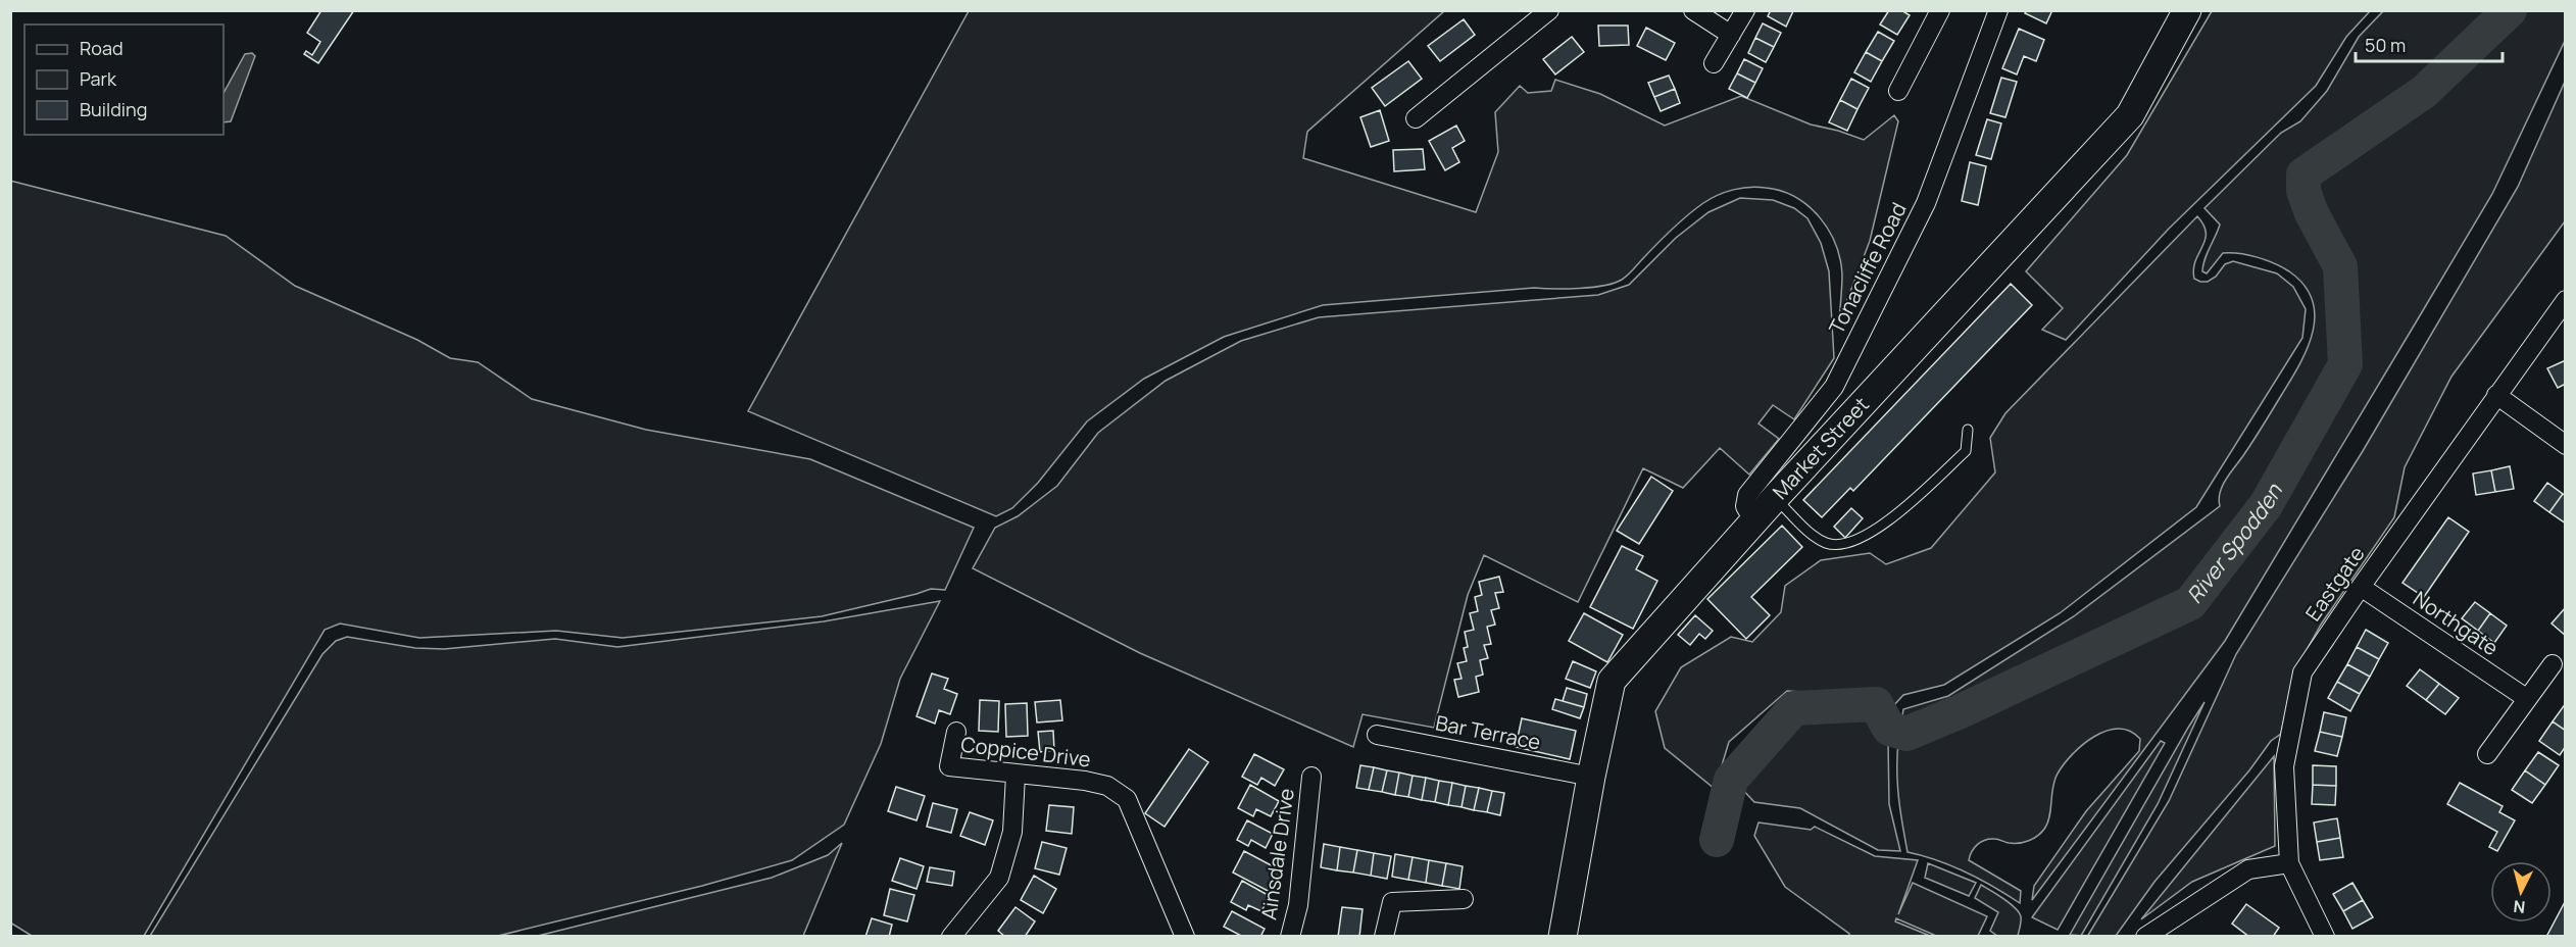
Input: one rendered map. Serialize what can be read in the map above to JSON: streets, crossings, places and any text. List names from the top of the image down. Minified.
{"streets":{"main road":["Market Street"],"street":["Tonacliffe Road","Eastgate","Northgate","Bar Terrace","Coppice Drive","Ainsdale Drive"]},"crossings":[["Tonacliffe Road","Market Street"],["Market Street","Bar Terrace"],["Eastgate","Northgate"]],"water":["River Spodden"],"legend":["Road","Park","Building"],"scale_bar":"50 m","north":"bottom"}
